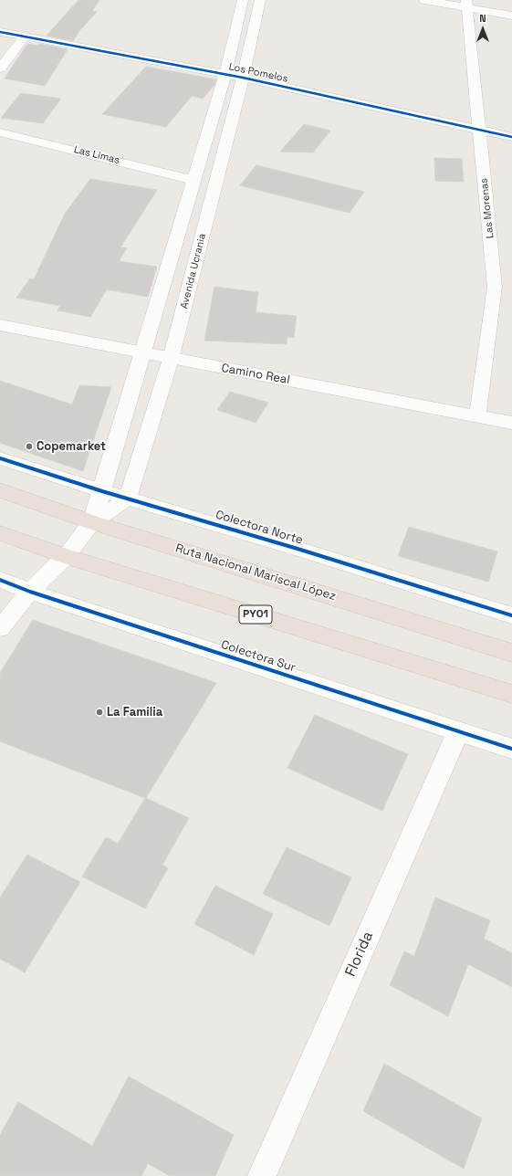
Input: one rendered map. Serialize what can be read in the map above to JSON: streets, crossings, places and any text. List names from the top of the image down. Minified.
{"streets":{"highway":["Ruta Nacional Mariscal López","PY01"],"street":["Los Pomelos","Las Limas","Las Morenas","Avenida Ucrania","Camino Real","Colectora Norte","Colectora Sur","Florida"]},"crossings":[["Los Pomelos","Las Morenas"],["Los Pomelos","Avenida Ucrania"],["Las Morenas","Camino Real"],["Avenida Ucrania","Camino Real"],["Avenida Ucrania","Colectora Norte"],["Colectora Sur","Florida"]],"places":["Copemarket","La Familia"],"north":"top"}
